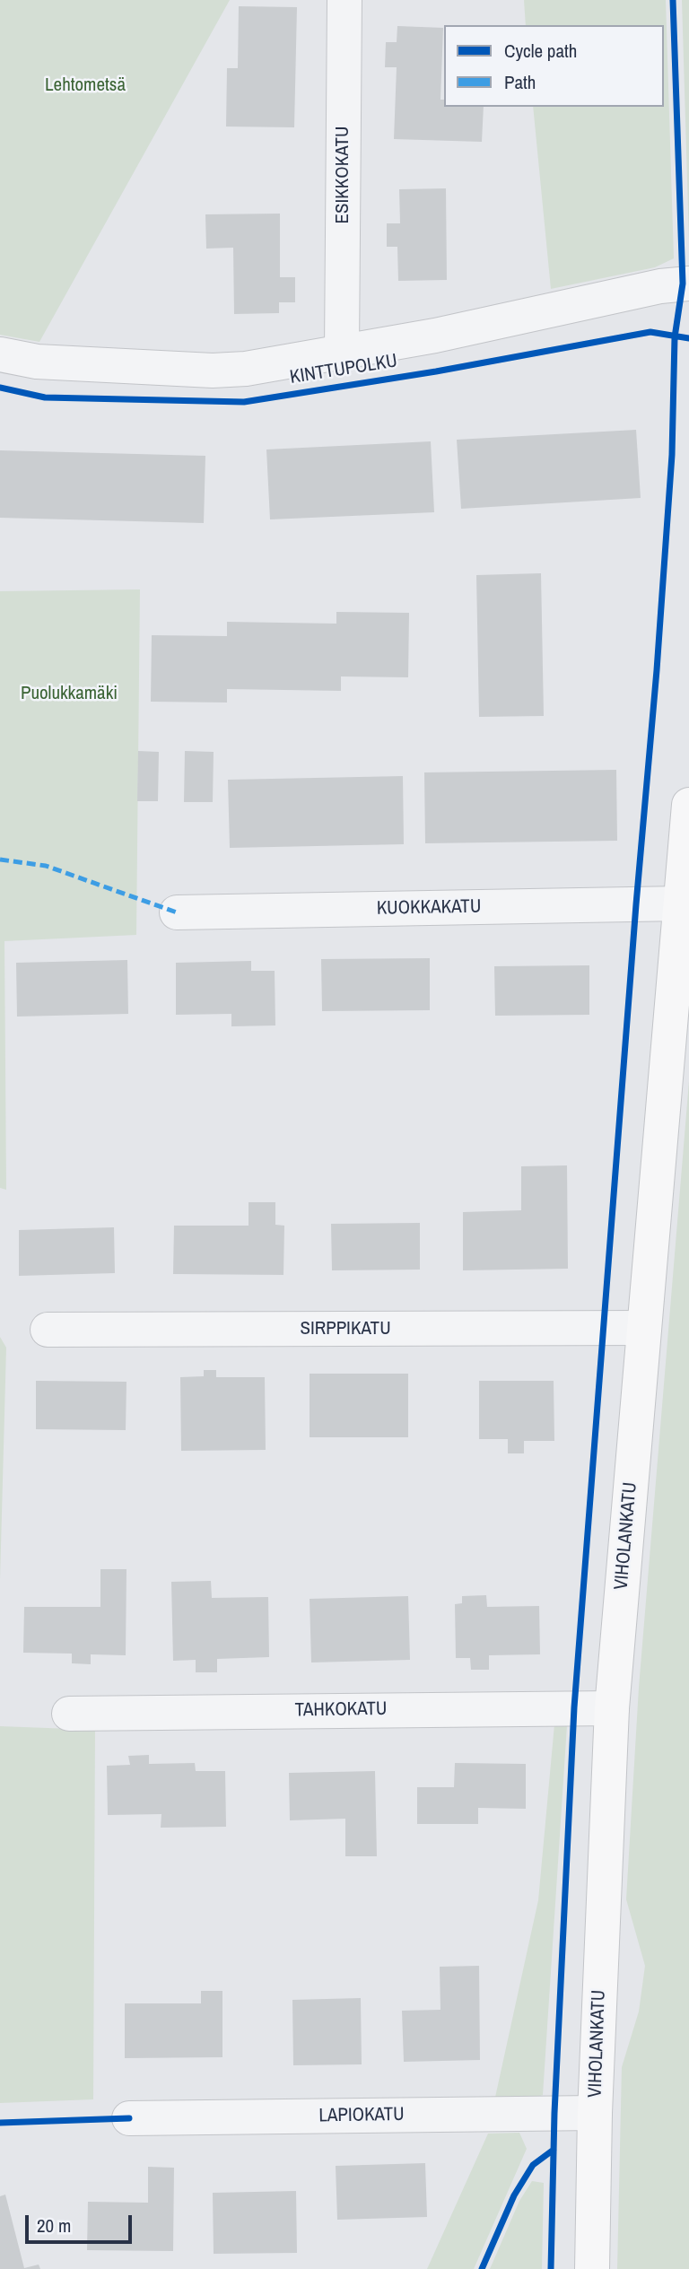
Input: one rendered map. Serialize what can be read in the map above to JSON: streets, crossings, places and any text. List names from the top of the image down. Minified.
{"streets":{"main road":["VIHOLANKATU"],"street":["ESIKKOKATU","KINTTUPOLKU","KUOKKAKATU","SIRPPIKATU","TAHKOKATU","LAPIOKATU"]},"crossings":[["ESIKKOKATU","KINTTUPOLKU"],["KUOKKAKATU","VIHOLANKATU"],["SIRPPIKATU","VIHOLANKATU"],["VIHOLANKATU","TAHKOKATU"],["VIHOLANKATU","LAPIOKATU"]],"parks":["Lehtometsä","Puolukkamäki"],"legend":["Cycle path","Path"],"scale_bar":"20 m"}
